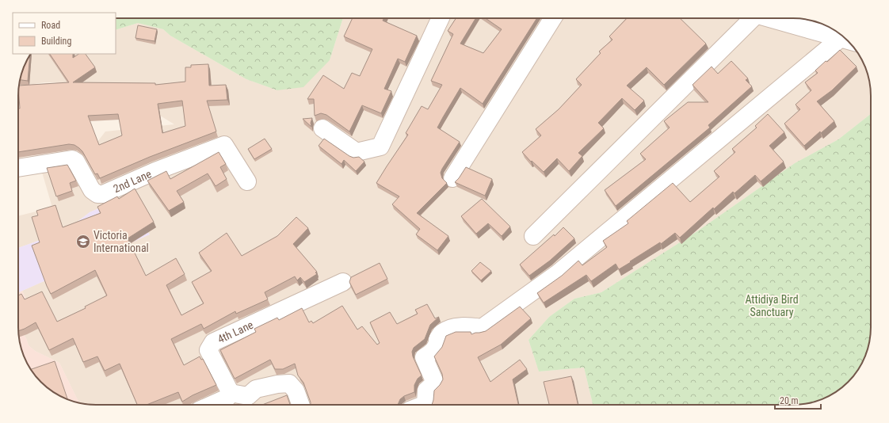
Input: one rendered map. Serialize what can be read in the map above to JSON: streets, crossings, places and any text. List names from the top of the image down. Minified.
{"streets":{"street":["2nd Lane","4th Lane"]},"parks":["Attidiya Bird Sanctuary"],"places":{"school or university":["Victoria International"]},"legend":["Road","Building"],"scale_bar":"20 m"}
